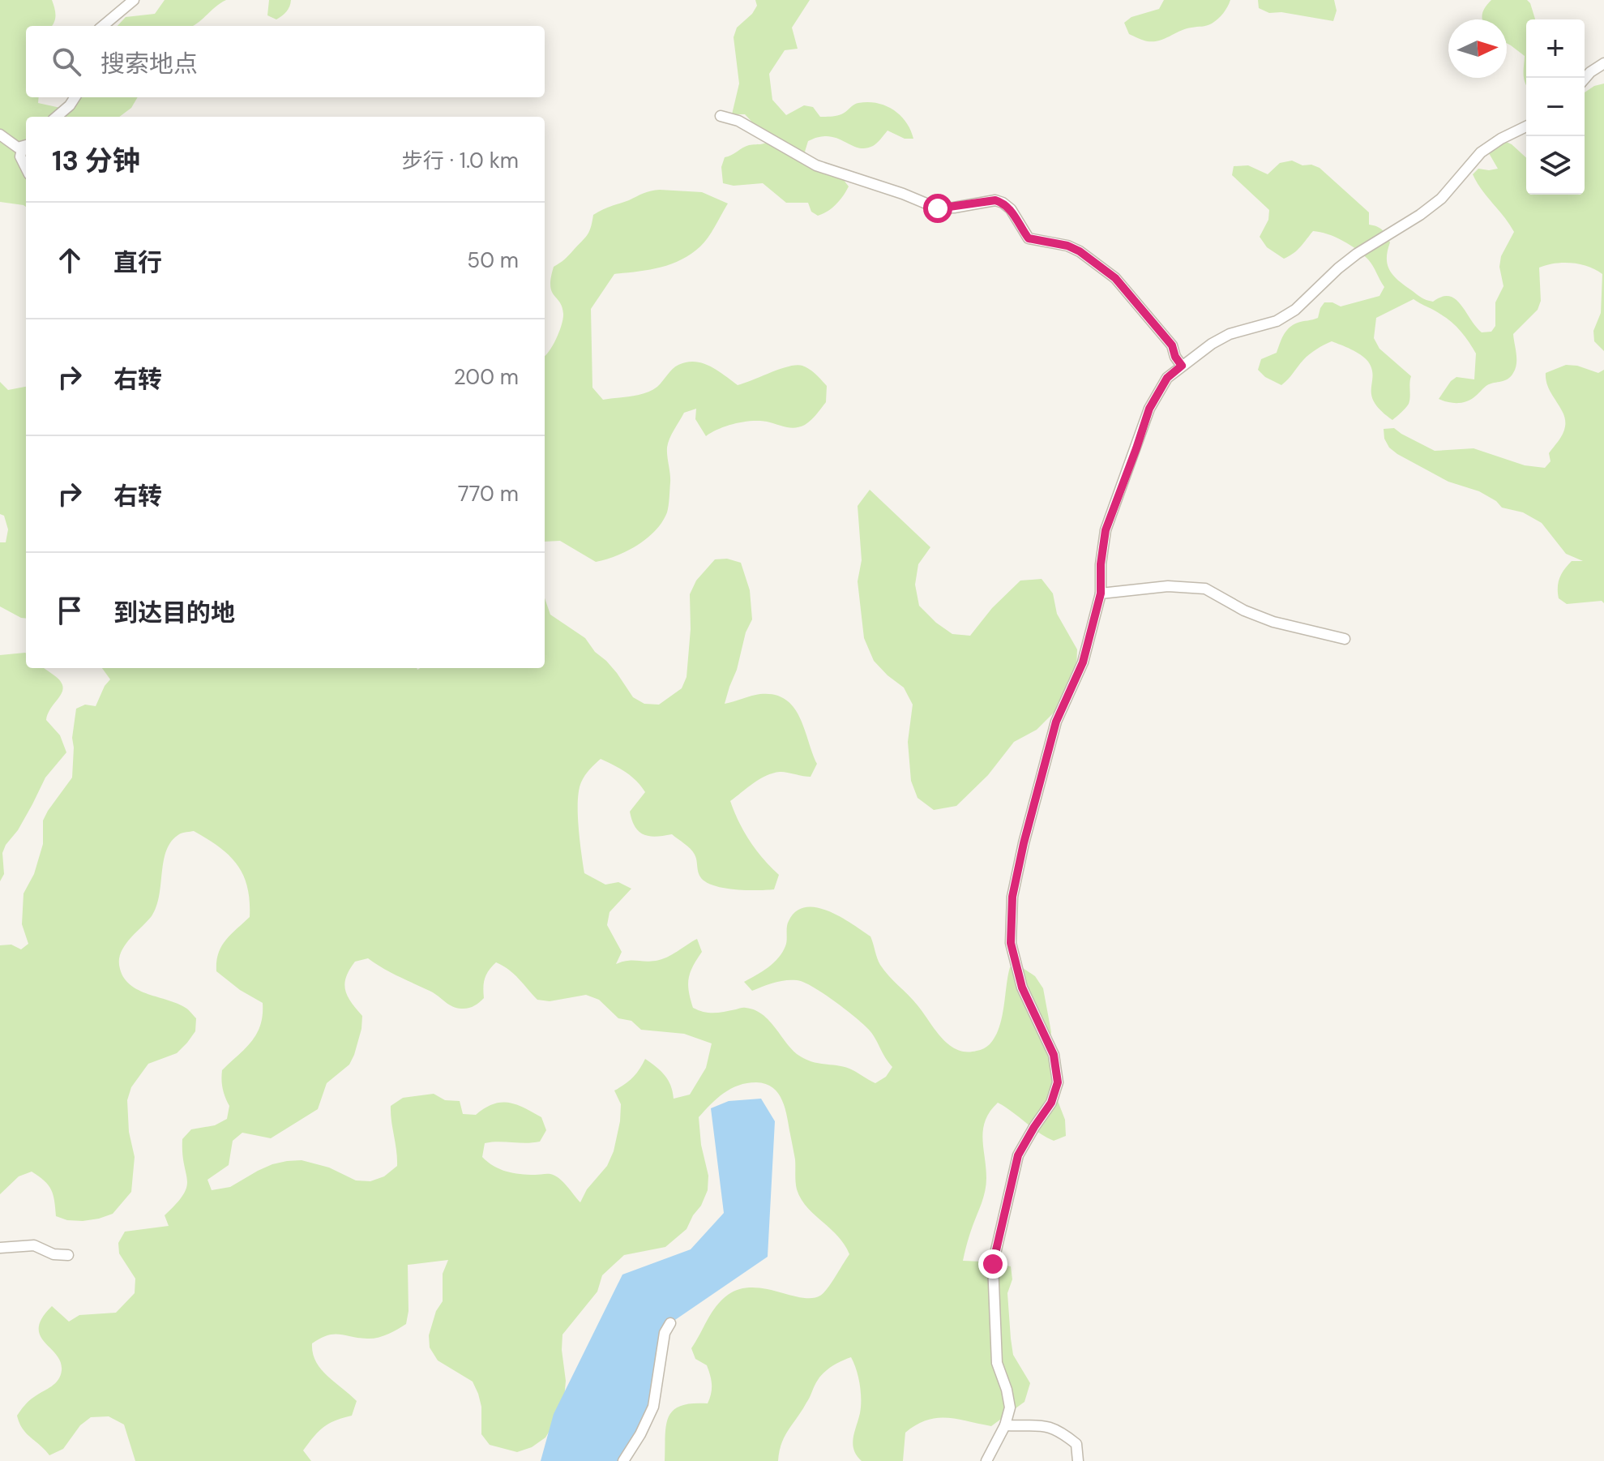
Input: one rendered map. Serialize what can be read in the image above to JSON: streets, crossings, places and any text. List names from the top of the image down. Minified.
{"north":"right","page":{"map_buttons":["+","−"],"search":"搜索地点","heading":["13 分钟","步行 · 1.0 km"],"list":[["直行","50 m"],["右转","200 m"],["右转","770 m"],"到达目的地"]}}
